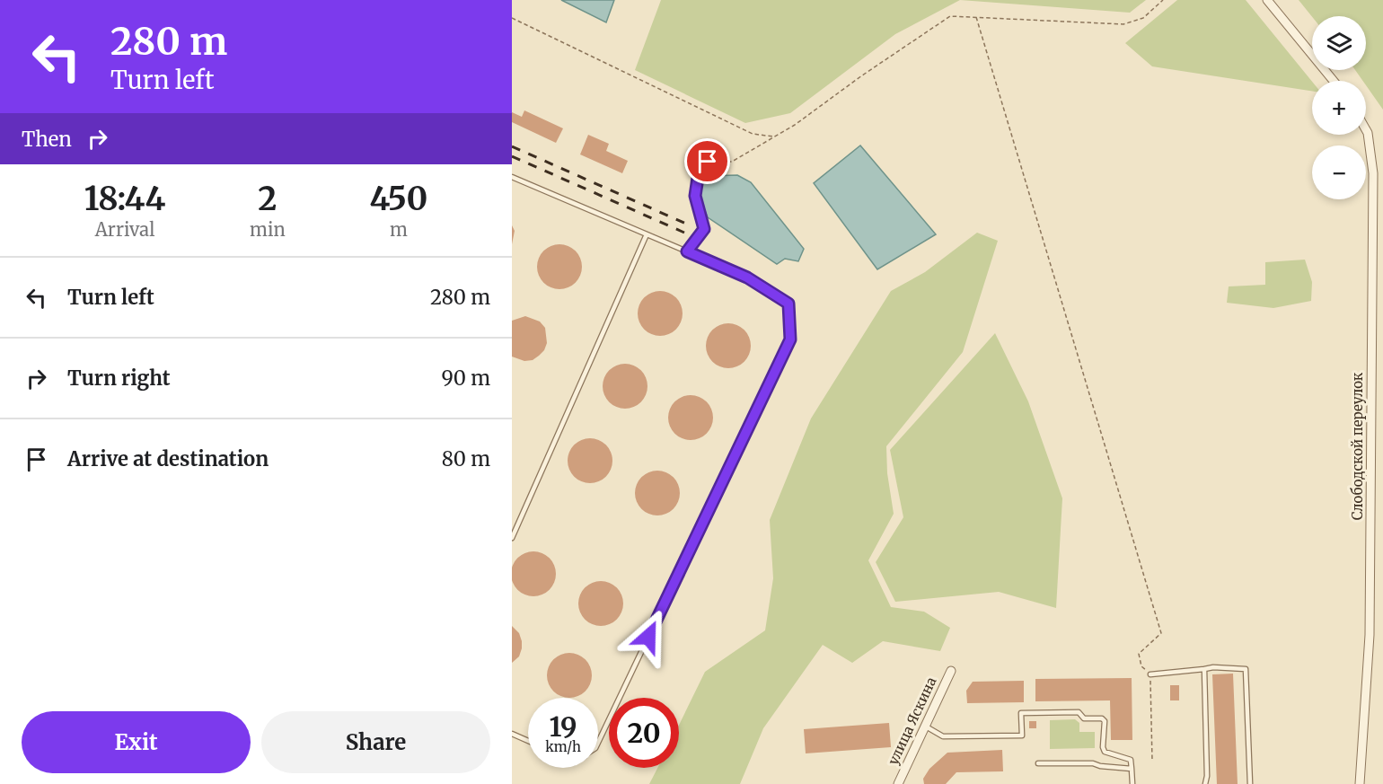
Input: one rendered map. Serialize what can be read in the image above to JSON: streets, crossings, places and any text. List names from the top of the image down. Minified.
{"streets":{"street":["Слободской переулок","улица Яскина"]},"page":{"turn":["280 m","Turn left"],"map_buttons":["+","−"],"then":"Then","eta":["18:44","Arrival","2","min","450","m"],"list":[{"name":"Turn left","value":"280 m"},{"name":"Turn right","value":"90 m"},{"name":"Arrive at destination","value":"80 m"}],"speed":"19 km/h","limit":"20","buttons":["Exit","Share"]}}
